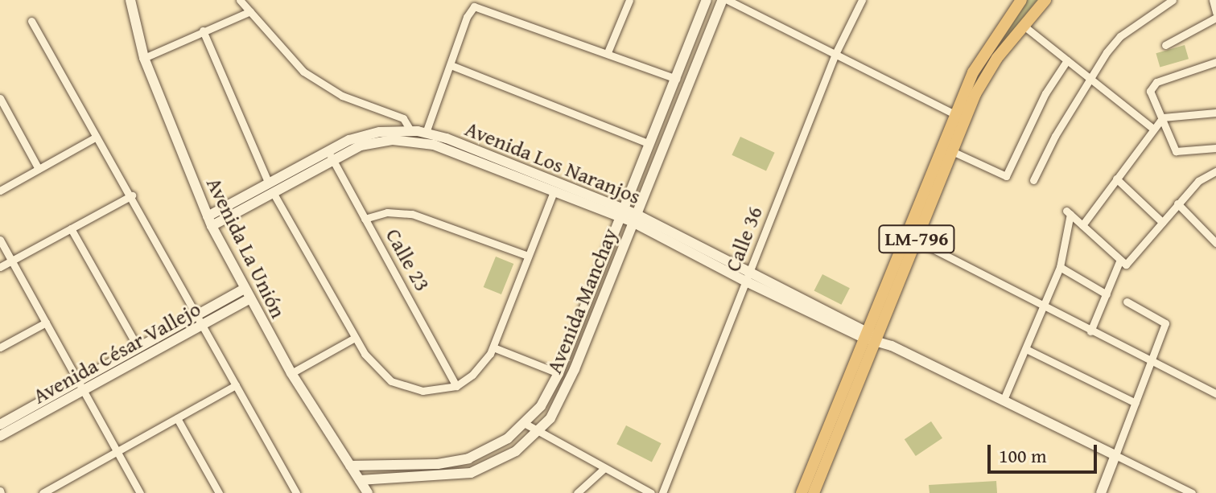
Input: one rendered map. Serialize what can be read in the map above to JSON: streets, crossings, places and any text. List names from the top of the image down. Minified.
{"streets":{"main road":["LM-796"],"street":["Avenida Los Naranjos","Calle 36","Avenida La Unión","Calle 23","Avenida Manchay","Avenida César Vallejo"]},"crossings":[["Avenida Los Naranjos","Calle 36"],["Avenida Los Naranjos","LM-796"],["Avenida Los Naranjos","Avenida La Unión"],["Avenida Los Naranjos","Calle 23"],["Avenida Los Naranjos","Avenida Manchay"],["Avenida La Unión","Avenida Manchay"],["Avenida La Unión","Avenida César Vallejo"]],"scale_bar":"100 m"}
